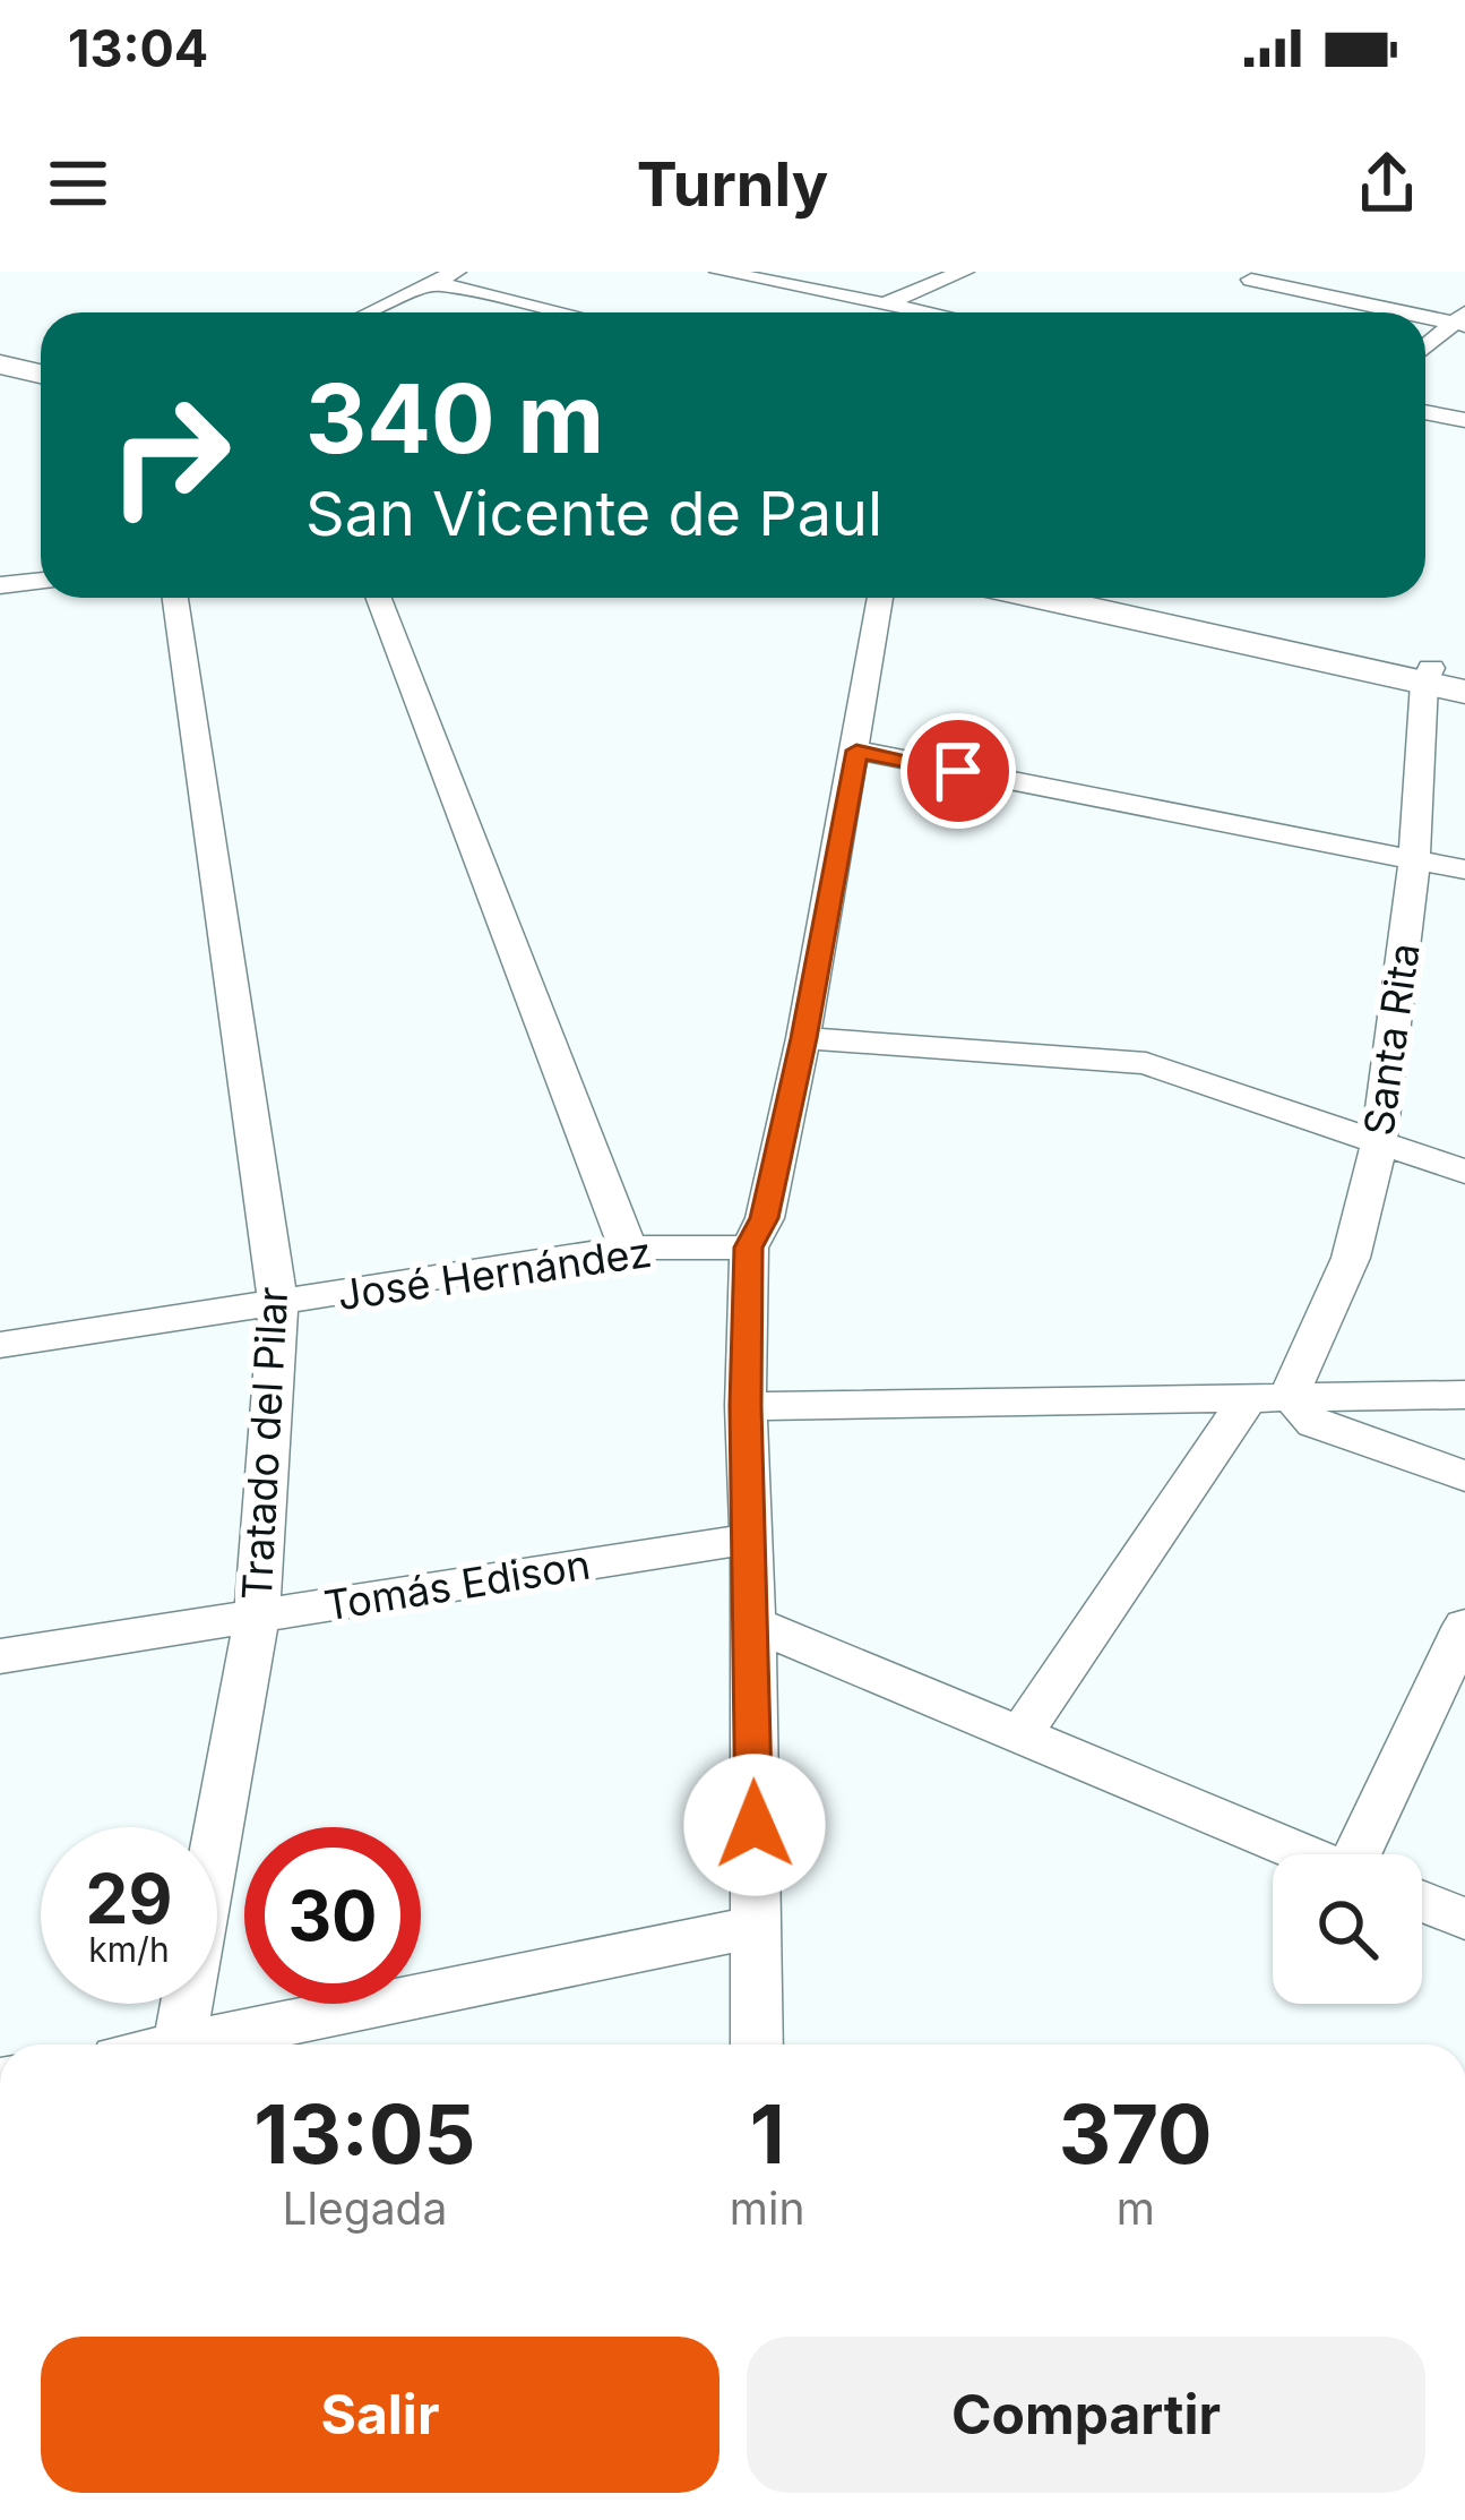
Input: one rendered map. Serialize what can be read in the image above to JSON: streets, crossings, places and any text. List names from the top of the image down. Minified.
{"streets":{"street":["Santa Rita","José Hernández","Tratado del Pilar","Tomás Edison"]},"crossings":[["José Hernández","Tratado del Pilar"],["Tratado del Pilar","Tomás Edison"]],"page":{"status":"13:04","header":"Turnly","turn":["340 m","San Vicente de Paul"],"speed":"29 km/h","limit":"30","eta":["13:05","Llegada","1","min","370","m"],"buttons":["Salir","Compartir"]}}
